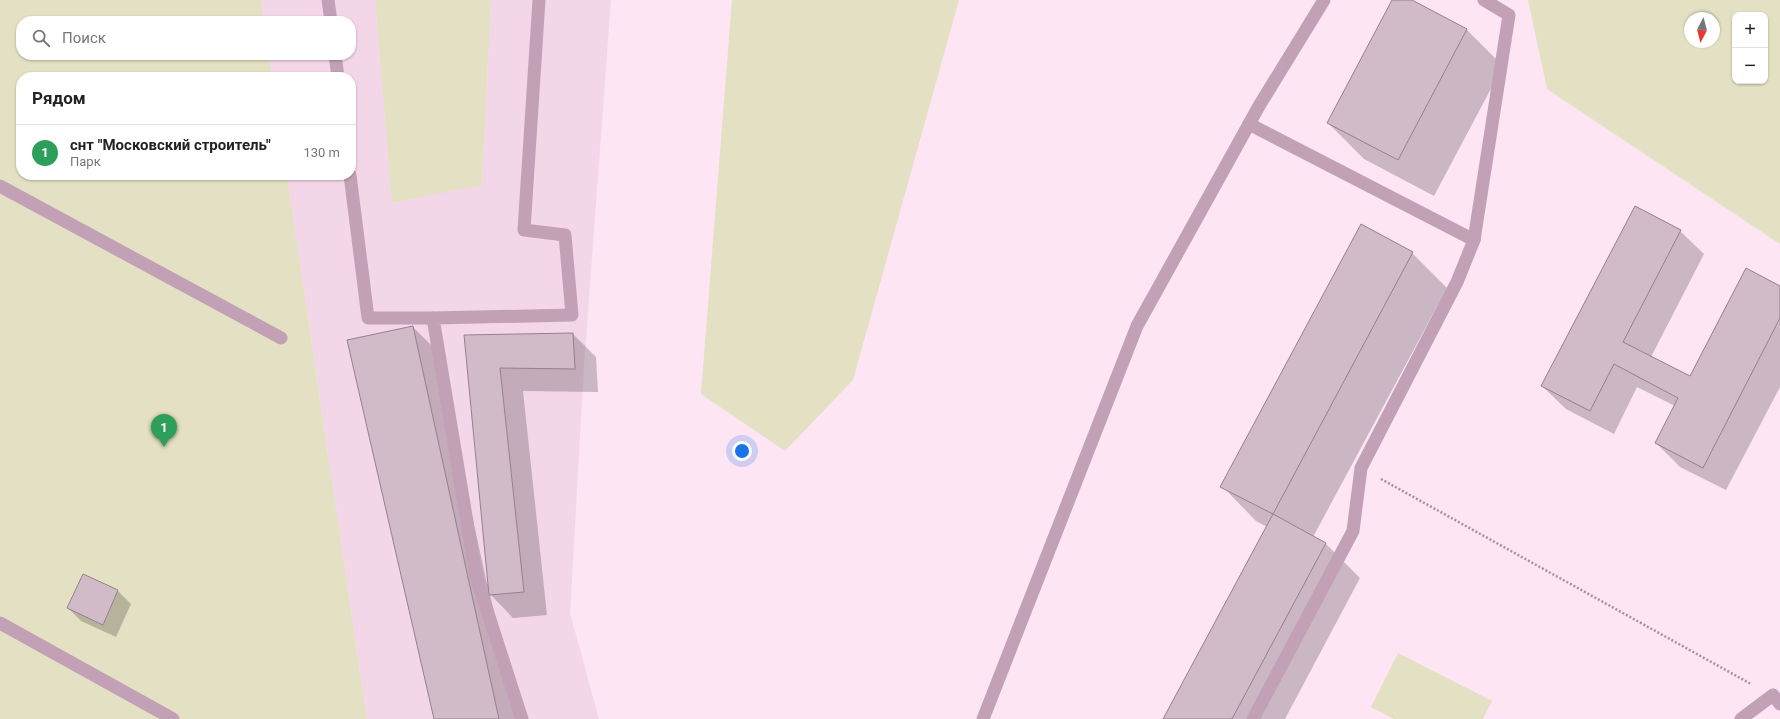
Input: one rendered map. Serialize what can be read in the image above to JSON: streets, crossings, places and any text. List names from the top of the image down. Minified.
{"north":"bottom","page":{"map_buttons":["+","−"],"search":"Поиск","heading":"Рядом","list":[{"mark":"1","name":"снт \"Московский строитель\"","note":"Парк","value":"130 m"}],"pins":"1"}}
